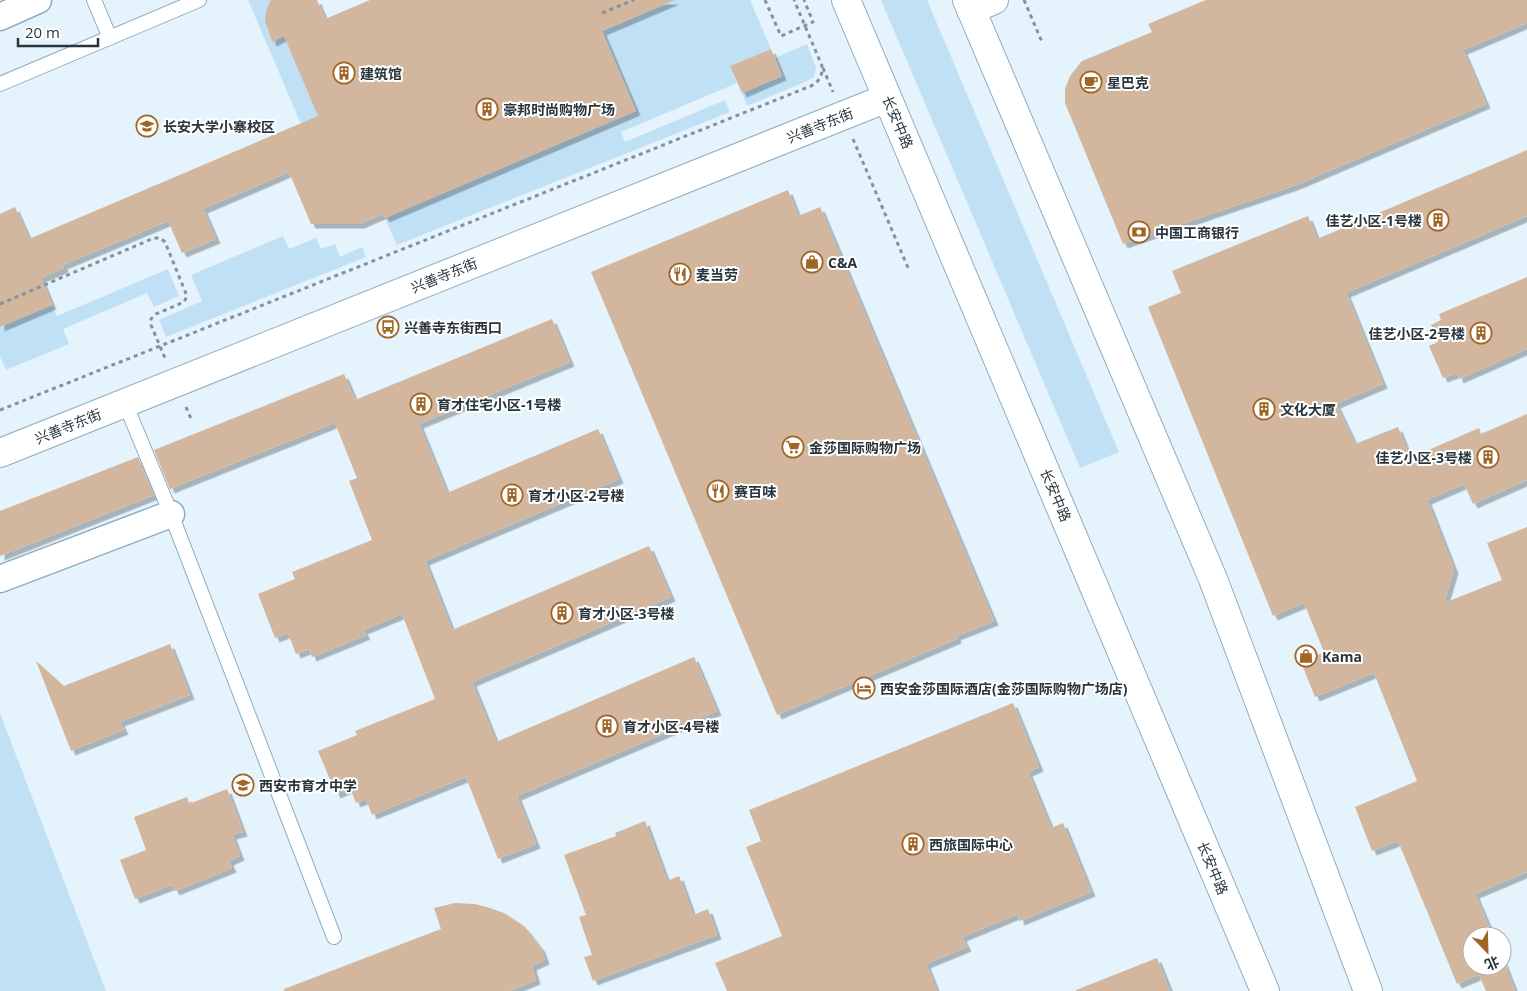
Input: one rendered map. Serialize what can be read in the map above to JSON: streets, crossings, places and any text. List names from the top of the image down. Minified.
{"streets":{"main road":["长安中路","兴善寺东街"]},"crossings":[["长安中路","兴善寺东街"]],"places":{"building":["建筑馆","豪邦时尚购物广场","佳艺小区-1号楼","佳艺小区-2号楼","育才住宅小区-1号楼","文化大厦","佳艺小区-3号楼","育才小区-2号楼","育才小区-3号楼","育才小区-4号楼","西旅国际中心"],"cafe":["星巴克"],"school or university":["长安大学小寨校区","西安市育才中学"],"bank":["中国工商银行"],"shop":["C&A","Kama"],"restaurant":["麦当劳","赛百味"],"bus stop":["兴善寺东街西口"],"supermarket":["金莎国际购物广场"],"hotel":["西安金莎国际酒店(金莎国际购物广场店)"]},"scale_bar":"20 m","north":"bottom right"}
